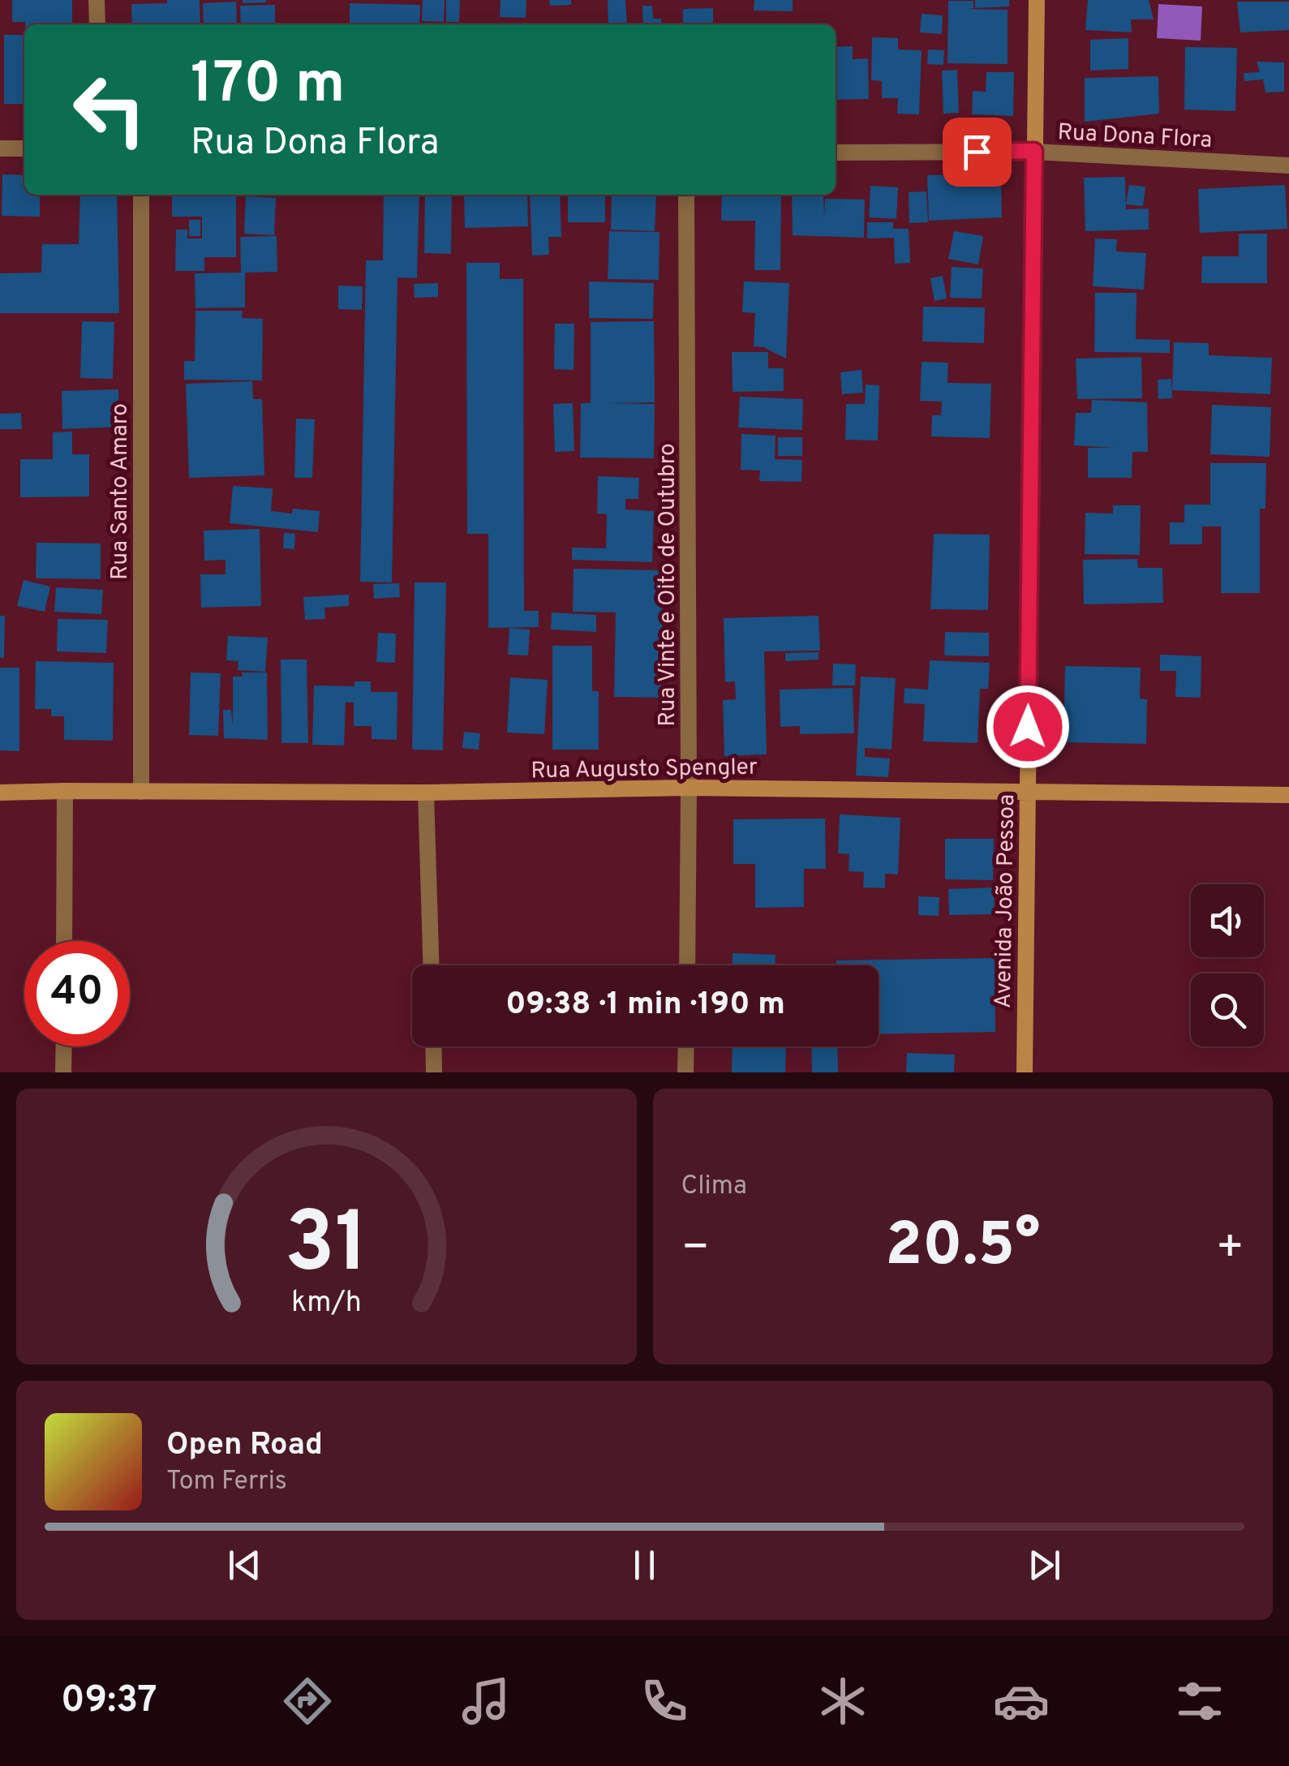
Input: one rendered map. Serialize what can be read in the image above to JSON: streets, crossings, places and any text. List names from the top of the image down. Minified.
{"streets":{"street":["Rua Dona Flora","Rua Santo Amaro","Rua Vinte e Oito de Outubro","Rua Augusto Spengler","Avenida João Pessoa"]},"crossings":[["Rua Dona Flora","Avenida João Pessoa"],["Rua Santo Amaro","Rua Augusto Spengler"],["Rua Vinte e Oito de Outubro","Rua Augusto Spengler"],["Rua Augusto Spengler","Avenida João Pessoa"]],"page":{"turn":["170 m","Rua Dona Flora"],"limit":"40","trip":"09:38 · 1 min · 190 m","tile":"Clima","heat":["−","20.5°","+"],"song":["Open Road","Tom Ferris"],"tabs":"09:37","gauge":["31","km/h"]}}
